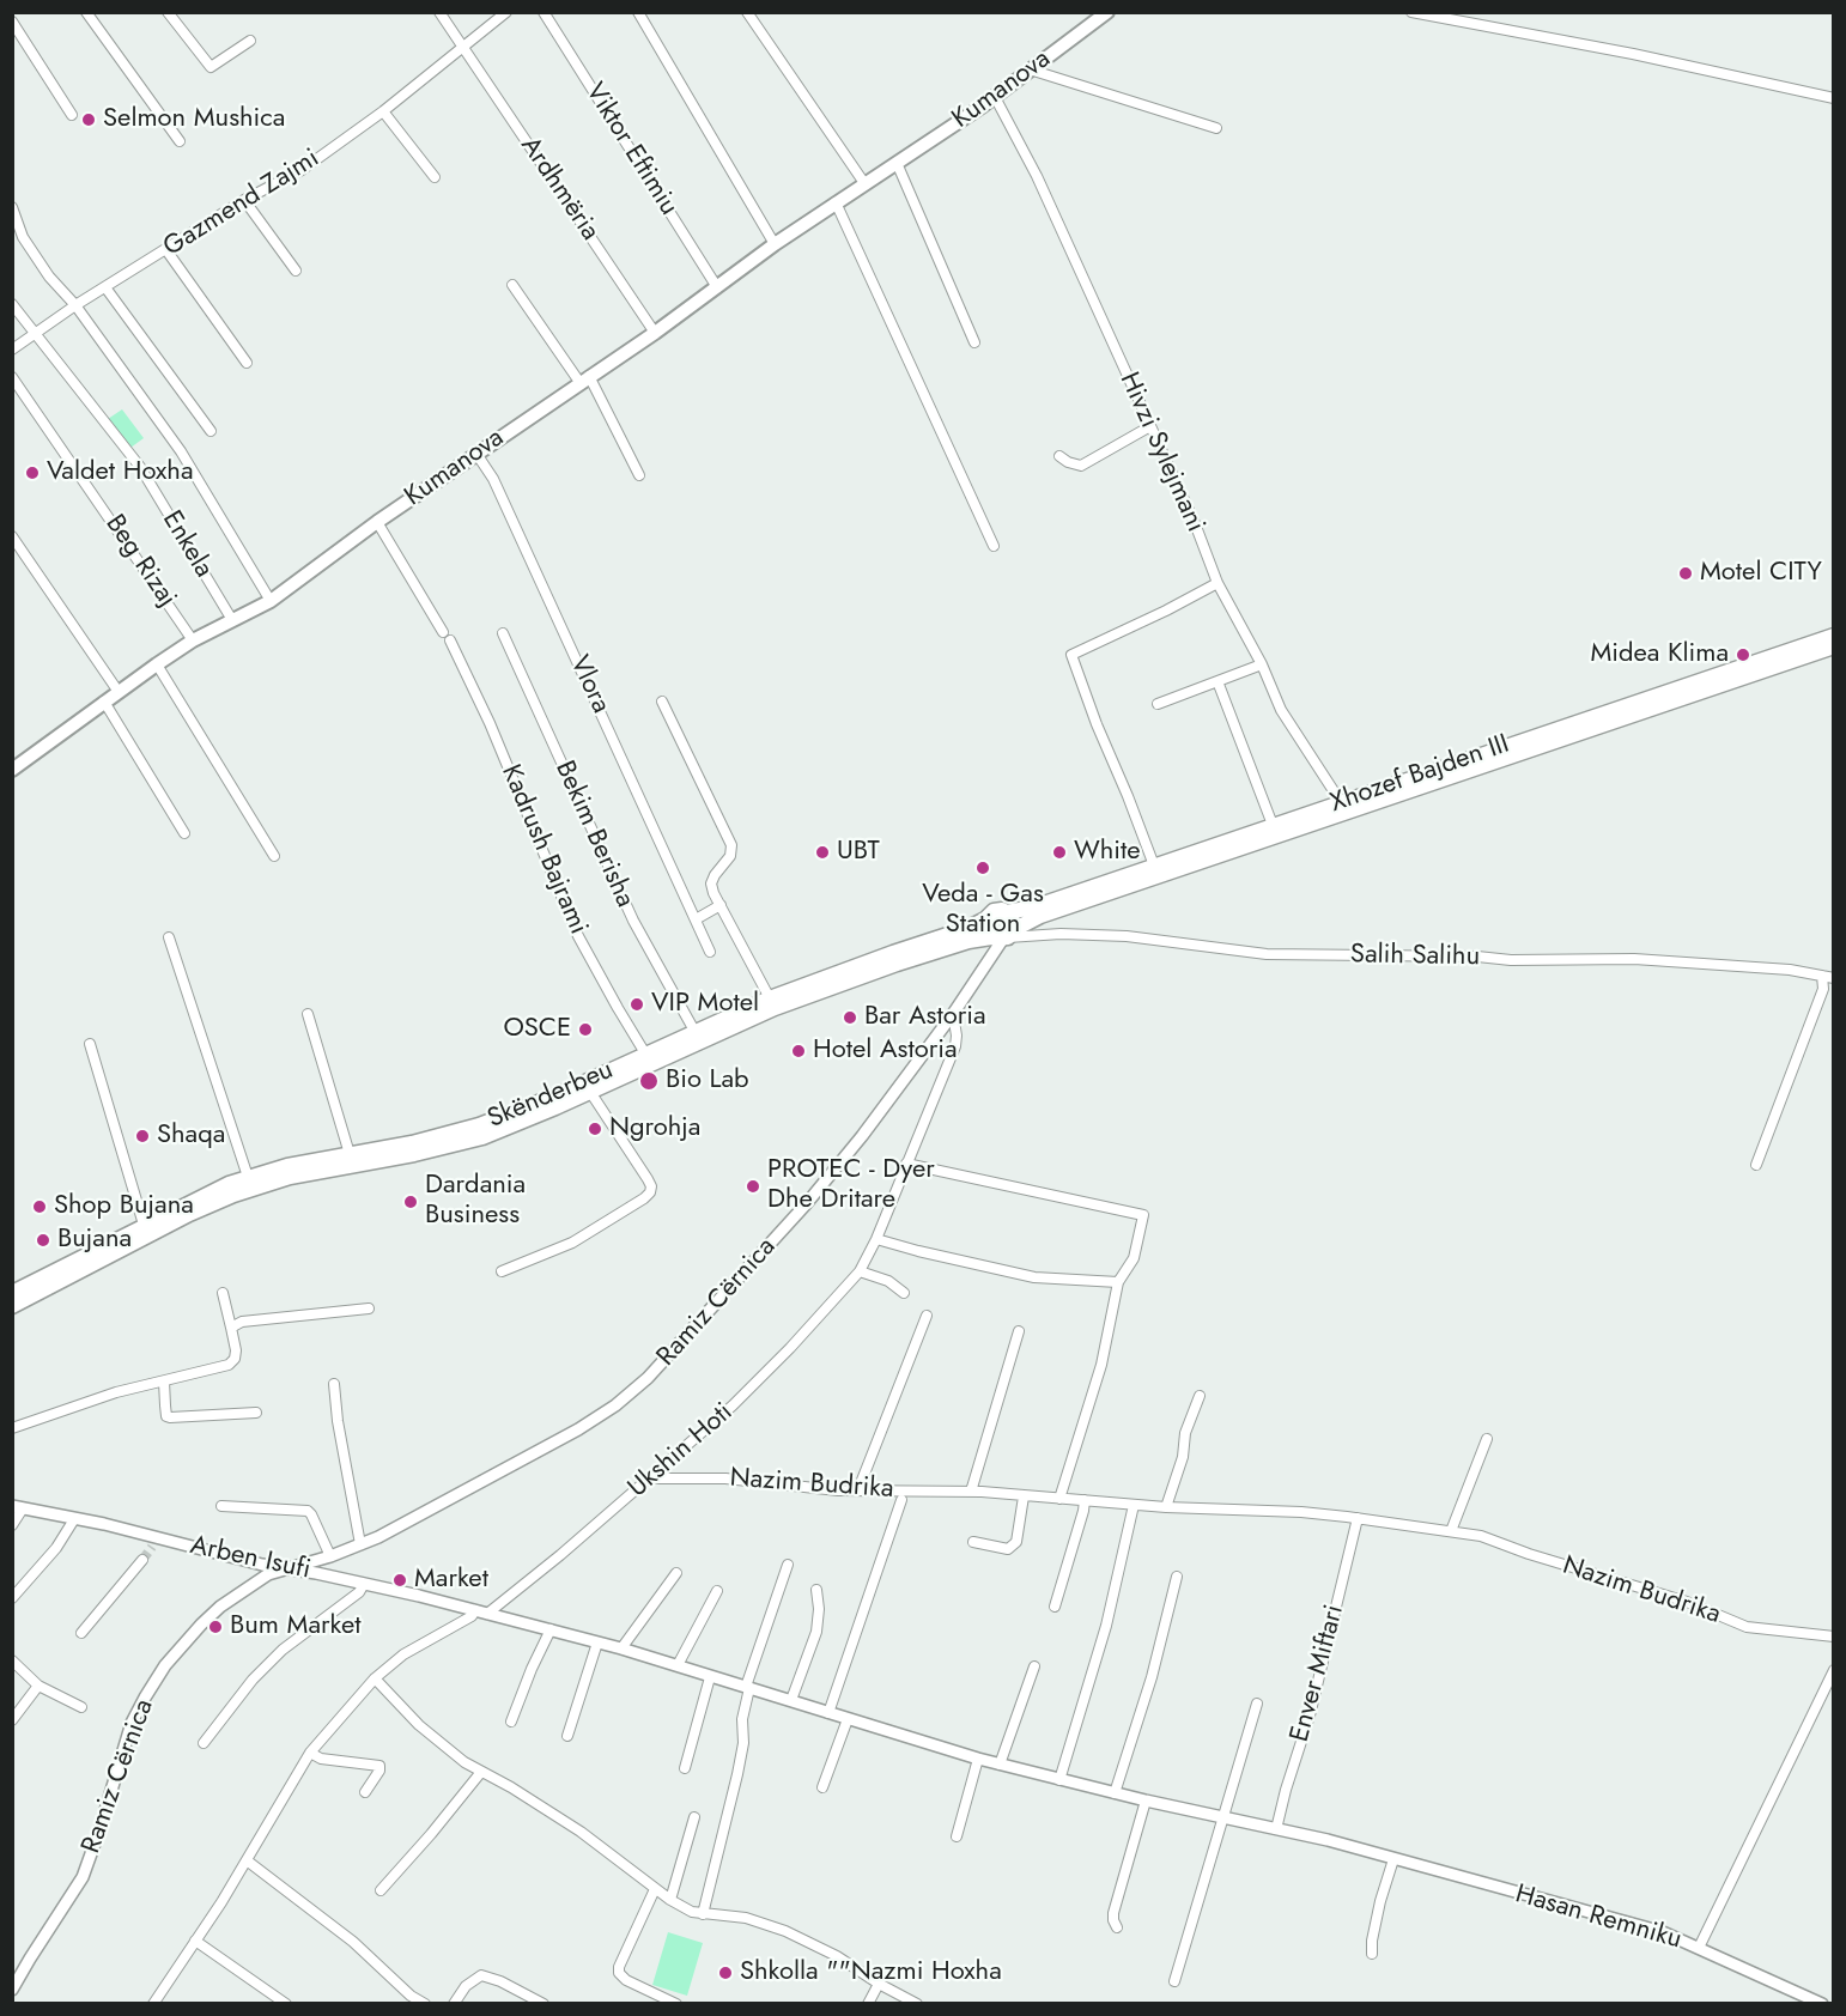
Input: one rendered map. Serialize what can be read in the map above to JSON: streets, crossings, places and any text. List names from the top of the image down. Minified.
{"streets":{"main road":["Kumanova","Xhozef Bajden III","Skënderbeu"],"street":["Viktor Eftimiu","Ardhmëria","Gazmend Zajmi","Hivzi Sylejmani","Enkela","Beg Rizaj","Vlora","Bekim Berisha","Kadrush Bajrami","Salih Salihu","Ramiz Cërnica","Ukshin Hoti","Nazim Budrika","Arben Isufi","Enver Miftari","Hasan Remniku"]},"crossings":[["Kumanova","Viktor Eftimiu"],["Kumanova","Ardhmëria"],["Kumanova","Hivzi Sylejmani"],["Kumanova","Enkela"],["Kumanova","Beg Rizaj"],["Kumanova","Vlora"],["Kumanova","Kadrush Bajrami"],["Ardhmëria","Gazmend Zajmi"],["Gazmend Zajmi","Enkela"],["Hivzi Sylejmani","Xhozef Bajden III"],["Xhozef Bajden III","Salih Salihu"],["Xhozef Bajden III","Skënderbeu"],["Xhozef Bajden III","Ramiz Cërnica"],["Bekim Berisha","Skënderbeu"],["Kadrush Bajrami","Skënderbeu"],["Salih Salihu","Skënderbeu"],["Salih Salihu","Ramiz Cërnica"],["Skënderbeu","Ramiz Cërnica"],["Ramiz Cërnica","Ukshin Hoti"],["Ramiz Cërnica","Arben Isufi"],["Ukshin Hoti","Nazim Budrika"],["Ukshin Hoti","Arben Isufi"],["Ukshin Hoti","Hasan Remniku"],["Nazim Budrika","Enver Miftari"],["Arben Isufi","Hasan Remniku"],["Enver Miftari","Hasan Remniku"]],"places":["Selmon Mushica","Valdet Hoxha","Motel CITY","Midea Klima","UBT","White","Veda - Gas Station","VIP Motel","Bar Astoria","OSCE","Hotel Astoria","Bio Lab","Ngrohja","Shaqa","PROTEC - Dyer Dhe Dritare","Dardania Business","Shop Bujana","Bujana","Market","Bum Market","Shkolla \"\"Nazmi Hoxha"]}
